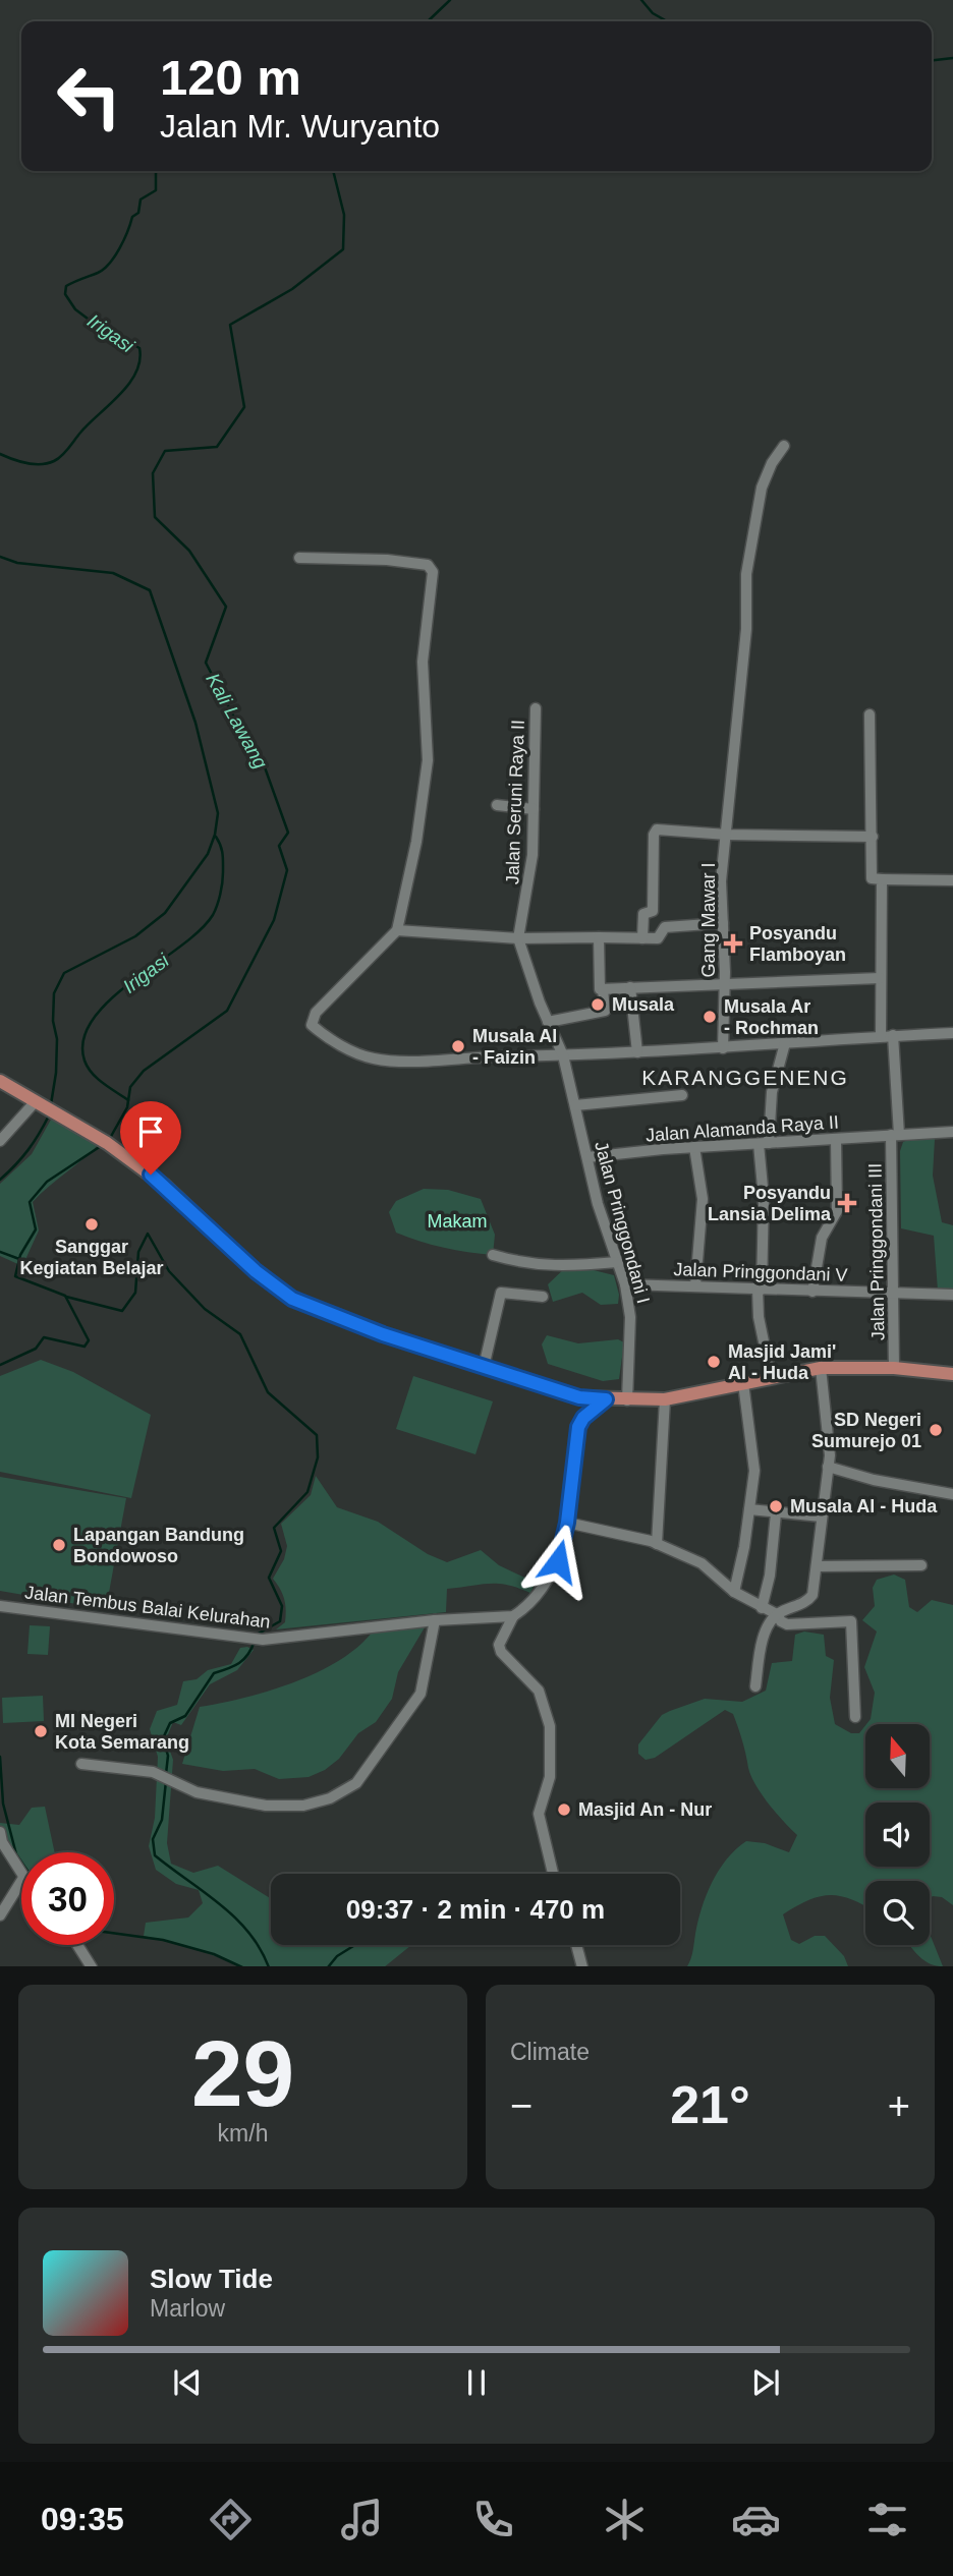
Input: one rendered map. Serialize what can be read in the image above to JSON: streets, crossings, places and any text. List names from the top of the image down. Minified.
{"streets":{"street":["Jalan Seruni Raya II","Gang Mawar I","Jalan Alamanda Raya II","Jalan Pringgondani I","Jalan Pringgondani III","Jalan Pringgondani V","Jalan Tembus Balai Kelurahan"]},"crossings":[["Jalan Alamanda Raya II","Jalan Pringgondani I"],["Jalan Alamanda Raya II","Jalan Pringgondani III"],["Jalan Pringgondani I","Jalan Pringgondani V"],["Jalan Pringgondani III","Jalan Pringgondani V"]],"districts":["KARANGGENENG"],"water":["Irigasi","Kali Lawang"],"parks":["Makam"],"places":{"health":["Posyandu Flamboyan","Posyandu Lansia Delima"],"other":["Musala","Musala Ar - Rochman","Musala Al - Faizin","Sanggar Kegiatan Belajar","Masjid Jami' Al - Huda","SD Negeri Sumurejo 01","Musala Al - Huda","Lapangan Bandung Bondowoso","MI Negeri Kota Semarang","Masjid An - Nur"]},"north":"top","page":{"turn":["120 m","Jalan Mr. Wuryanto"],"limit":"30","trip":"09:37 · 2 min · 470 m","tile":[["29","km/h"],"Climate"],"heat":["−","21°","+"],"song":["Slow Tide","Marlow"],"tabs":"09:35"}}
